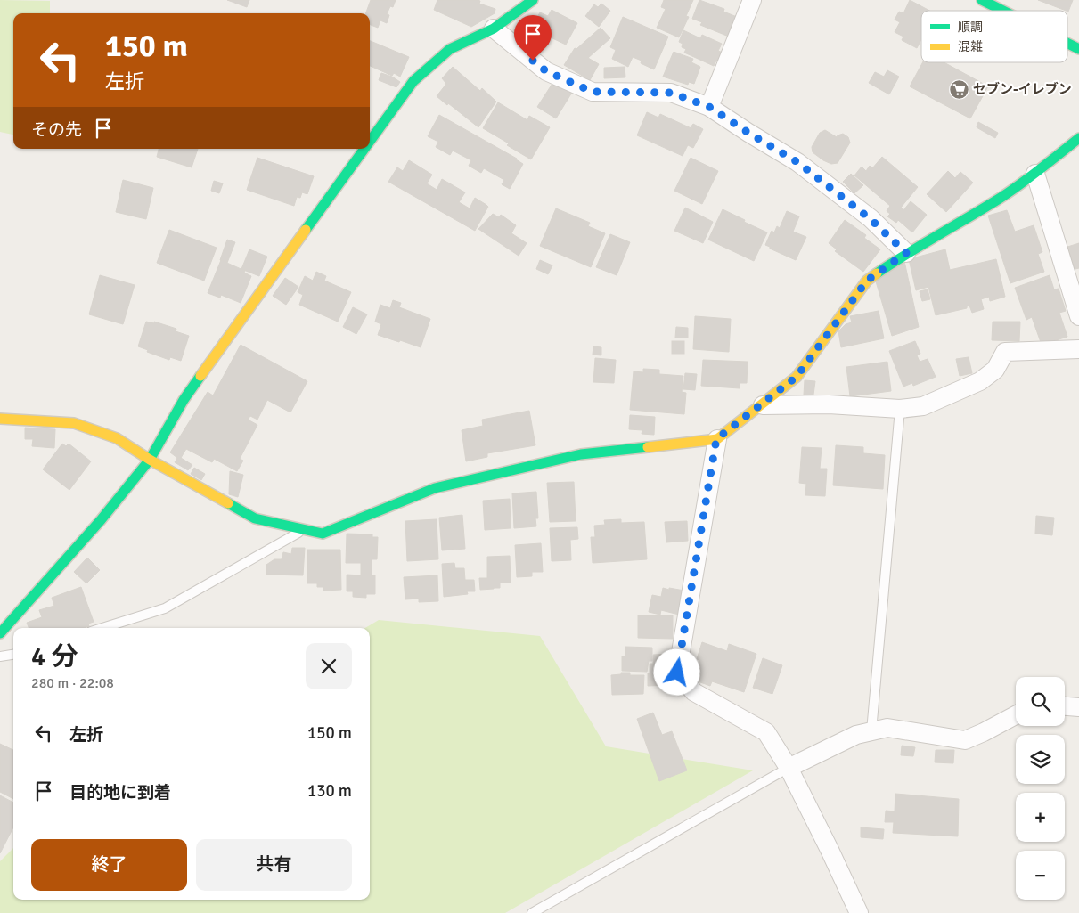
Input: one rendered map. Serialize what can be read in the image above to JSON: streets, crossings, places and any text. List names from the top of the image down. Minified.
{"places":{"supermarket":["セブン-イレブン"]},"legend":["順調","混雑"],"page":{"turn":["150 m","左折"],"then":"その先","heading":["4 分","280 m · 22:08"],"map_buttons":["+","−"],"list":[{"name":"左折","value":"150 m"},{"name":"目的地に到着","value":"130 m"}],"buttons":["終了","共有"]}}
